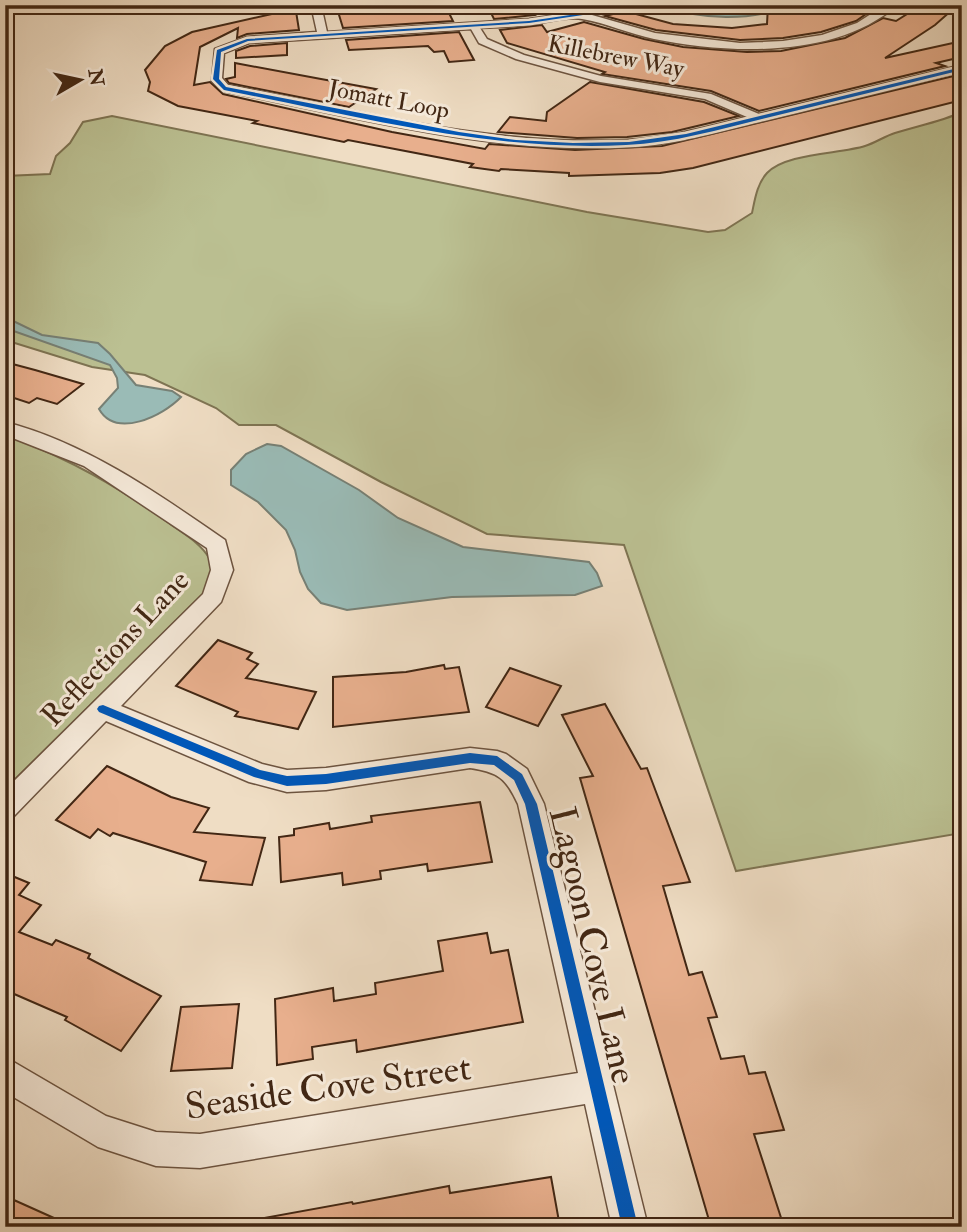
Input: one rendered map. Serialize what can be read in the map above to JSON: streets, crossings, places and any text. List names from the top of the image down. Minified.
{"streets":{"street":["Killebrew Way","Jomatt Loop","Reflections Lane","Lagoon Cove Lane","Seaside Cove Street"]},"crossings":[["Killebrew Way","Jomatt Loop"],["Reflections Lane","Lagoon Cove Lane"],["Lagoon Cove Lane","Seaside Cove Street"]],"north":"right"}
